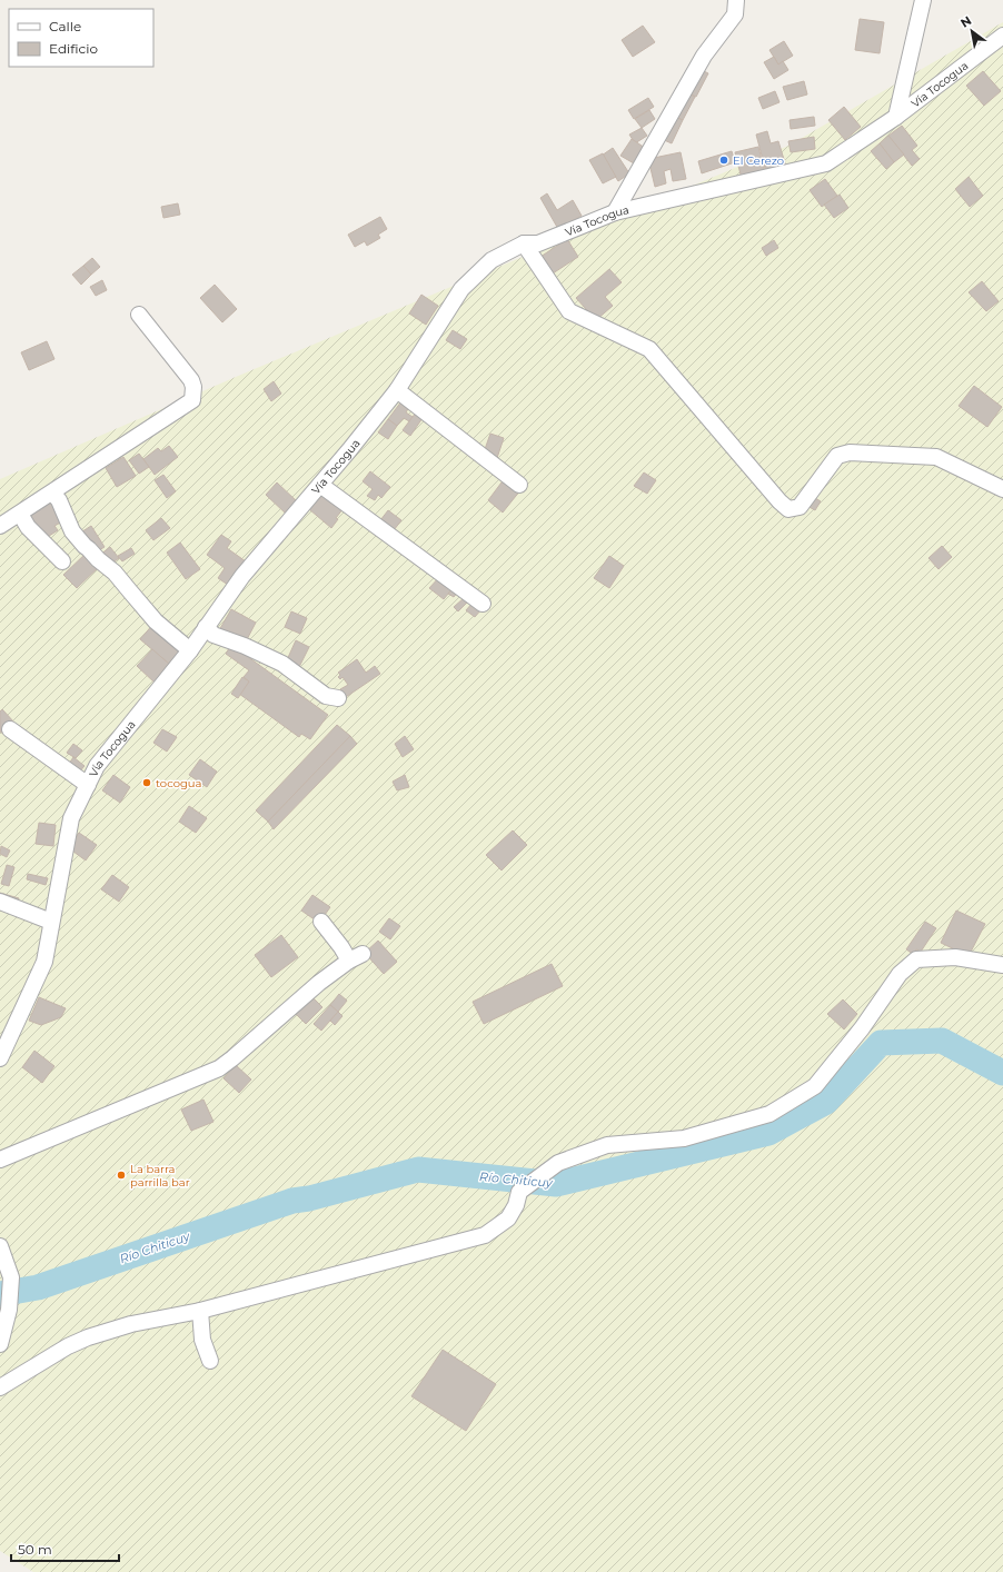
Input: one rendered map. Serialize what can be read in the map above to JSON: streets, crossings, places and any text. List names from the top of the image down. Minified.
{"streets":{"street":["Vía Tocogua"]},"water":["Río Chiticuy"],"places":["El Cerezo","tocogua","La barra parrilla bar"],"legend":["Calle","Edificio"],"scale_bar":"50 m","north":"top left"}
